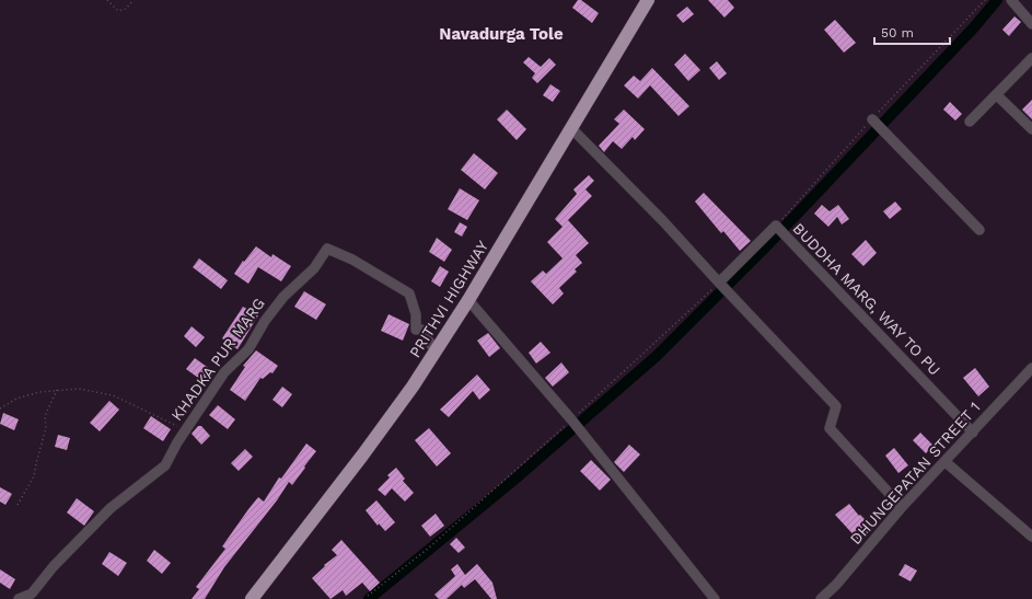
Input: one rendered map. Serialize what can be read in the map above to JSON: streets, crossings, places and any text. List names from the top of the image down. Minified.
{"streets":{"highway":["PRITHVI HIGHWAY"],"street":["BUDDHA MARG, WAY TO PU","KHADKA PUR MARG","DHUNGEPATAN STREET 1"]},"crossings":[["PRITHVI HIGHWAY","KHADKA PUR MARG"],["BUDDHA MARG, WAY TO PU","DHUNGEPATAN STREET 1"]],"districts":["Navadurga Tole"],"scale_bar":"50 m"}
